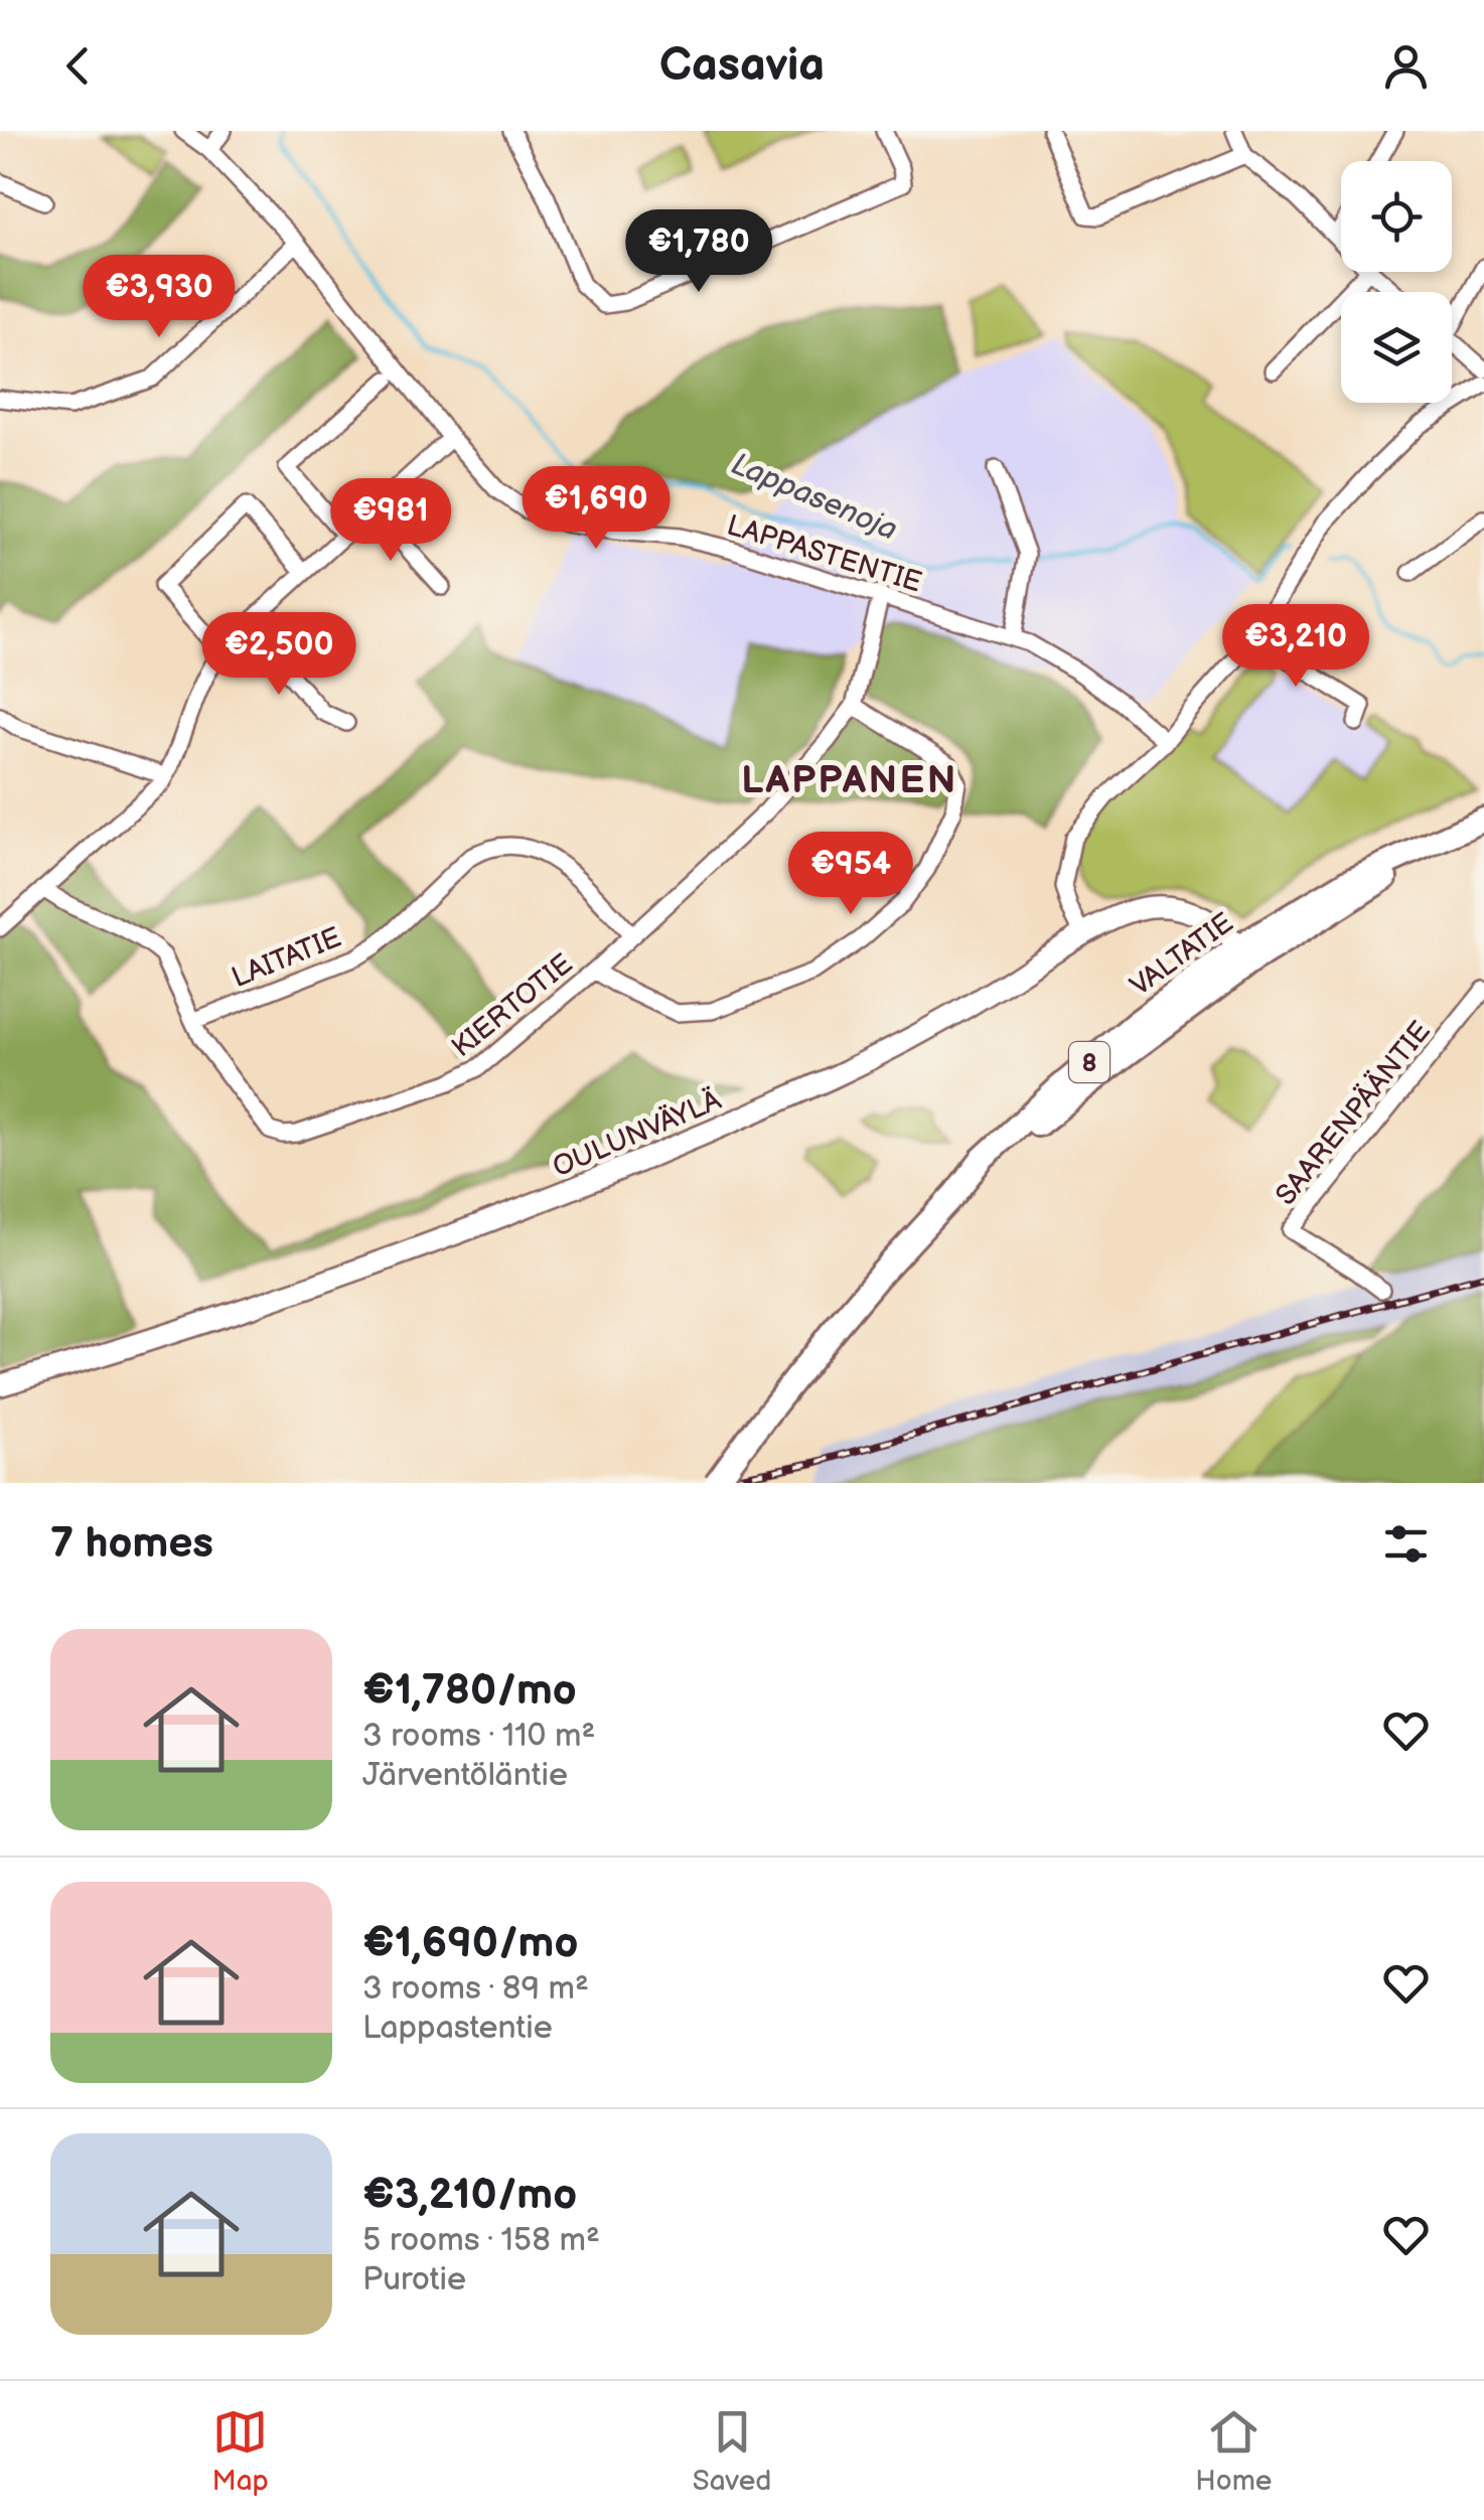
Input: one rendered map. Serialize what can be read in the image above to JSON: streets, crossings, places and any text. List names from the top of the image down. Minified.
{"streets":{"highway":["VALTATIE","8"],"main road":["OULUNVÄYLÄ"],"street":["LAPPASTENTIE","LAITATIE","KIERTOTIE","SAARENPÄÄNTIE"]},"crossings":[["LAPPASTENTIE","KIERTOTIE"],["VALTATIE","OULUNVÄYLÄ"],["LAITATIE","KIERTOTIE"]],"districts":["LAPPANEN"],"water":["Lappasenoja"],"page":{"header":"Casavia","price":["€1,780","€3,930","€1,690","€981","€3,210","€2,500","€954"],"heading":"7 homes","list":[{"name":"€1,780/mo","note":"3 rooms · 110 m² · Järventöläntie"},{"name":"€1,690/mo","note":"3 rooms · 89 m² · Lappastentie"},{"name":"€3,210/mo","note":"5 rooms · 158 m² · Purotie"}],"tabs":["Map","Saved","Home"]}}
